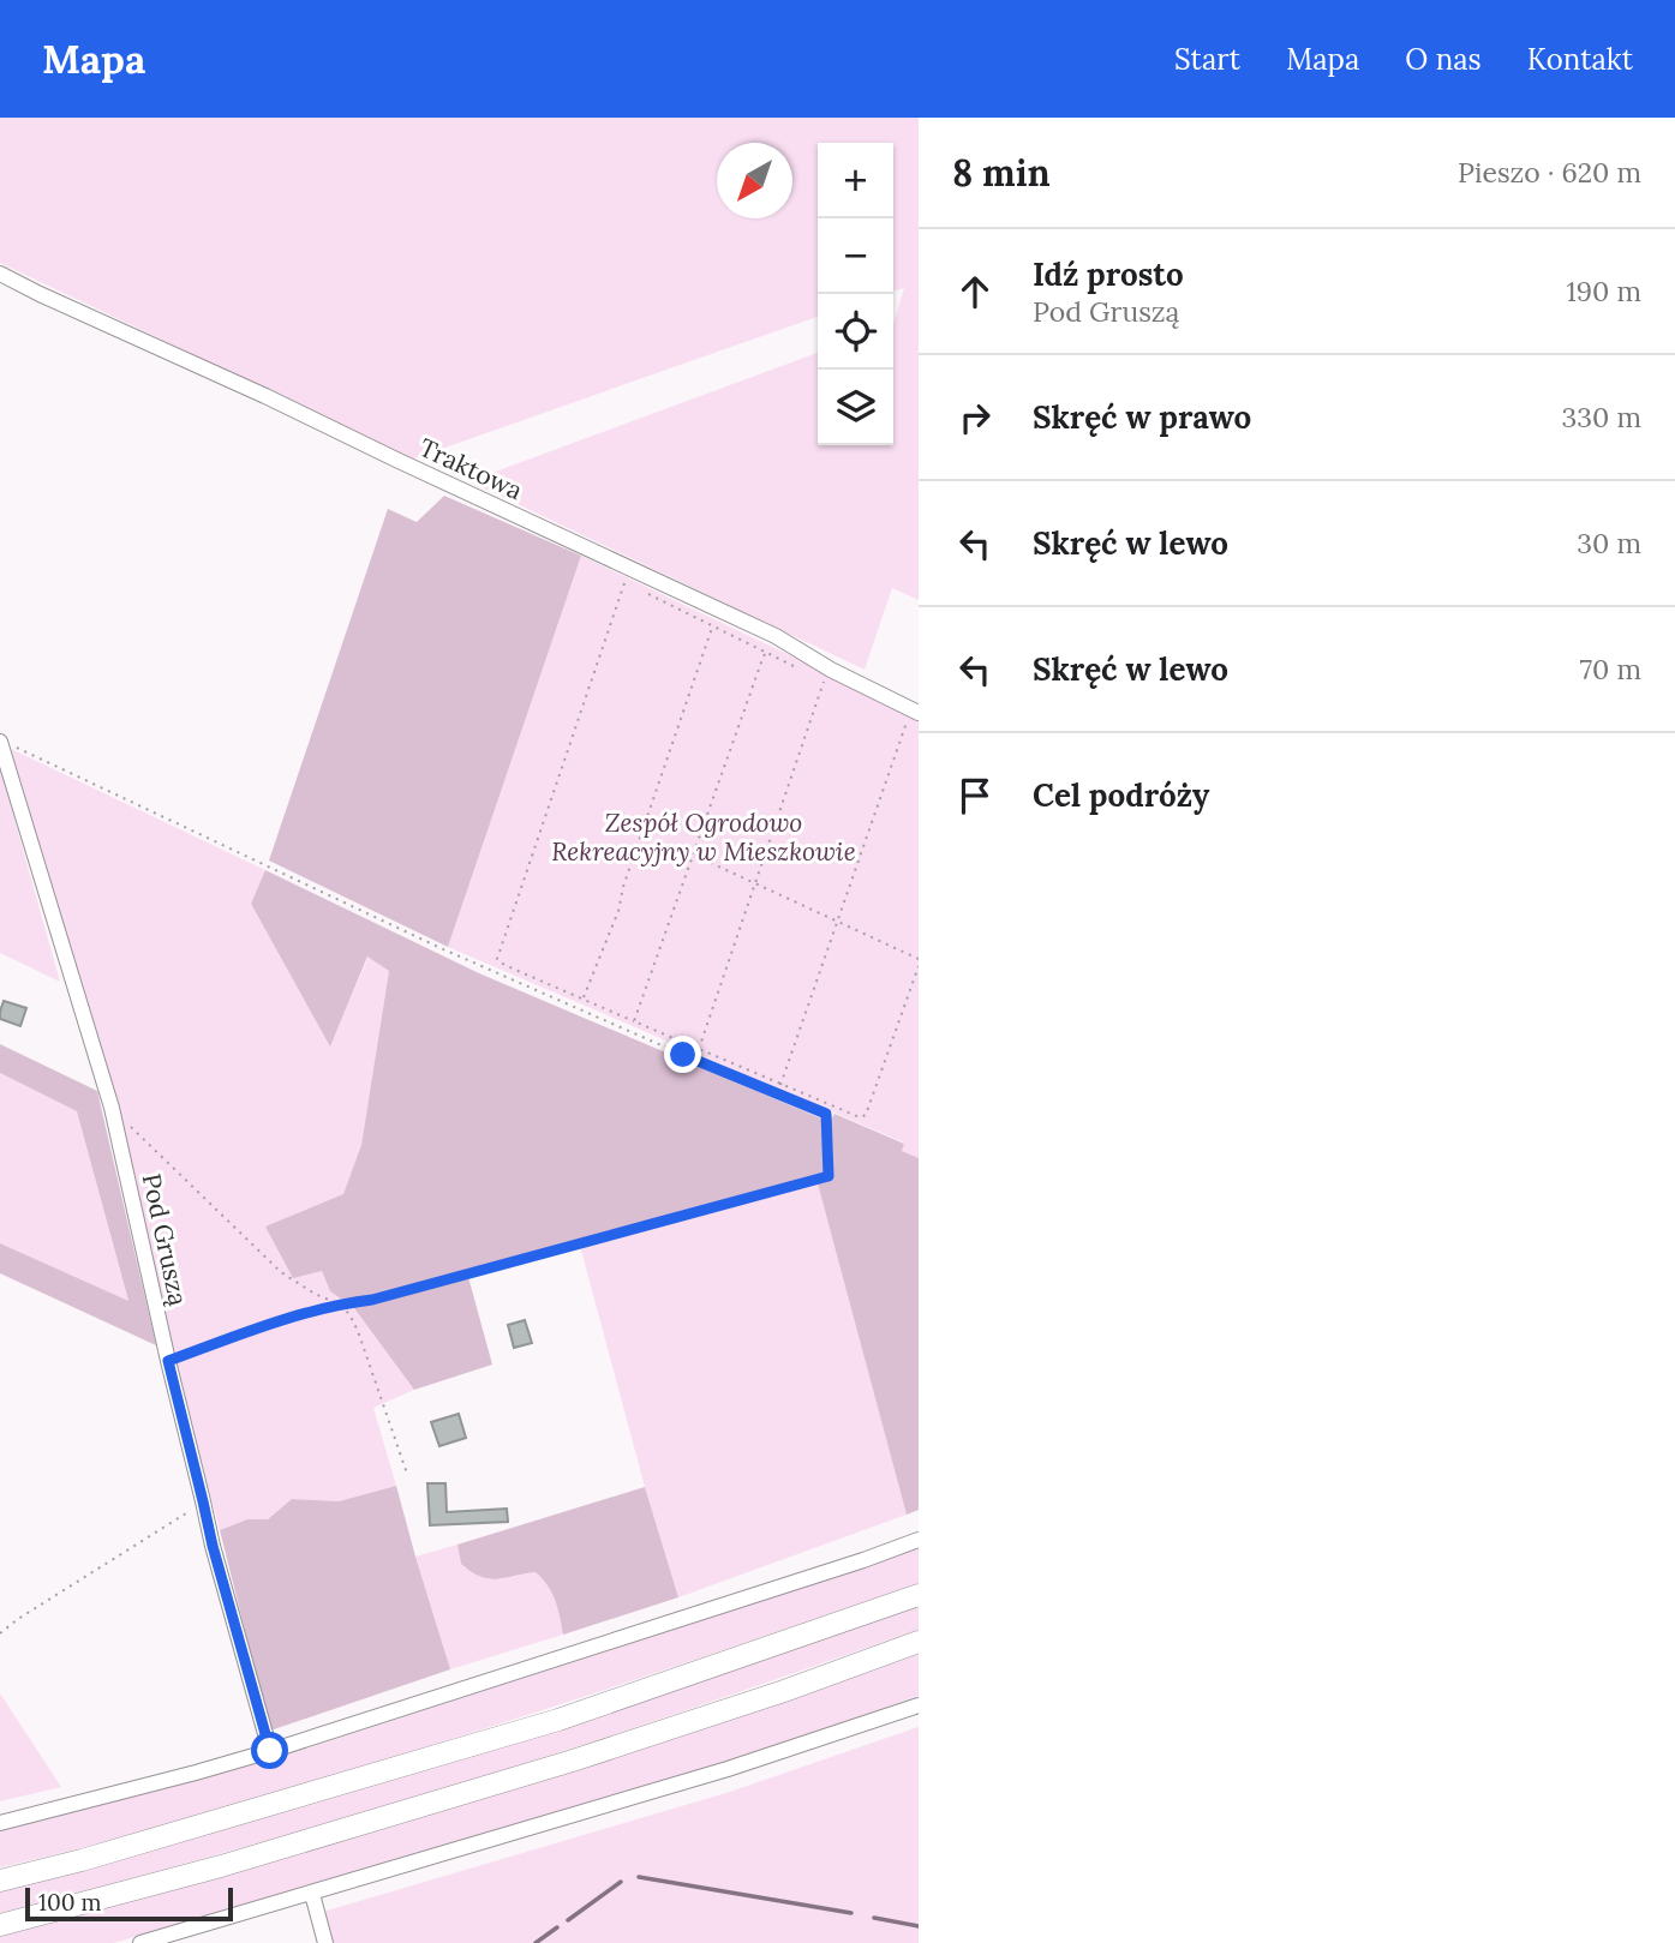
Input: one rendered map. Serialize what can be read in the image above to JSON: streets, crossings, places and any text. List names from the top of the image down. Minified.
{"streets":{"street":["Traktowa","Pod Gruszą"]},"parks":["Zespół Ogrodowo Rekreacyjny w Mieszkowie"],"scale_bar":"100 m","north":"bottom left","page":{"header":"Mapa","nav":["Start","Mapa","O nas","Kontakt"],"heading":["8 min","Pieszo · 620 m"],"map_buttons":["+","−"],"list":[["Idź prosto","Pod Gruszą","190 m"],["Skręć w prawo","330 m"],["Skręć w lewo","30 m"],["Skręć w lewo","70 m"],"Cel podróży"],"scale":"100 m"}}
